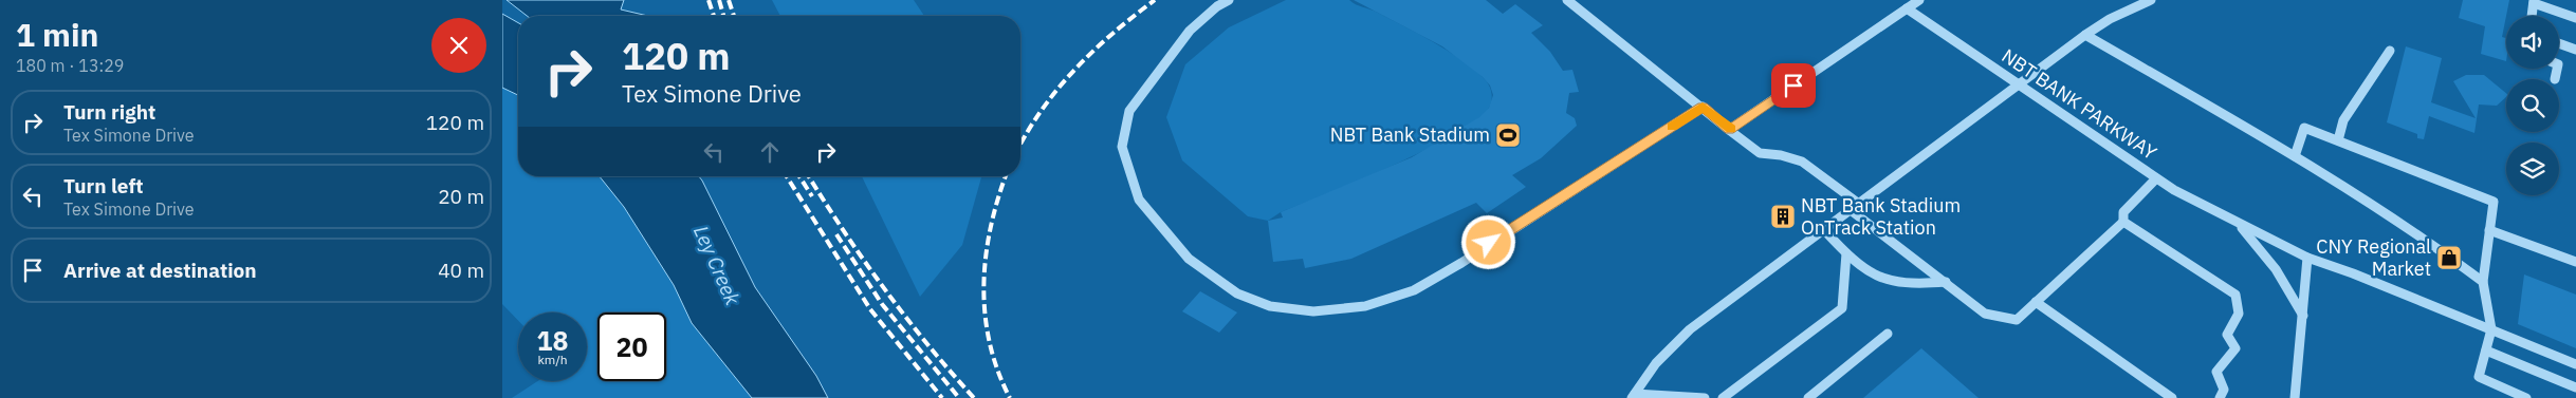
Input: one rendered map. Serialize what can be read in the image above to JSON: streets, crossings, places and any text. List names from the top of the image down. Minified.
{"streets":{"street":["NBT BANK PARKWAY"]},"water":["Ley Creek"],"places":{"sports":["NBT Bank Stadium"],"building":["NBT Bank Stadium OnTrack Station"],"shop":["CNY Regional Market"]},"page":{"heading":["1 min","180 m · 13:29"],"turn":["120 m","Tex Simone Drive"],"list":[{"name":"Turn right","note":"Tex Simone Drive","value":"120 m"},{"name":"Turn left","note":"Tex Simone Drive","value":"20 m"},{"name":"Arrive at destination","value":"40 m"}],"speed":"18 km/h","limit":"20"}}
